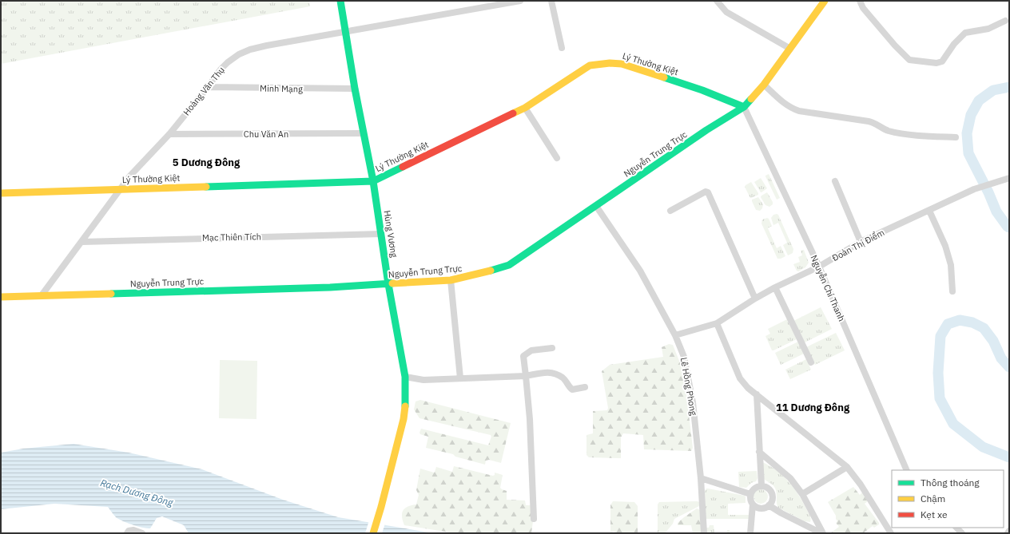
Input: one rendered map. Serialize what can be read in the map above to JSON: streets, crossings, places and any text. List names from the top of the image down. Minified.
{"streets":{"main road":["Lý Thường Kiệt","Nguyễn Trung Trực","Hùng Vương"],"street":["Minh Mạng","Hoàng Văn Thụ","Chu Văn An","Mạc Thiên Tích","Đoàn Thị Điểm","Nguyễn Chí Thanh","Lê Hồng Phong"]},"crossings":[["Lý Thường Kiệt","Hoàng Văn Thụ"],["Lý Thường Kiệt","Nguyễn Trung Trực"],["Lý Thường Kiệt","Hùng Vương"],["Lý Thường Kiệt","Nguyễn Chí Thanh"],["Minh Mạng","Hoàng Văn Thụ"],["Minh Mạng","Hùng Vương"],["Hoàng Văn Thụ","Chu Văn An"],["Hoàng Văn Thụ","Nguyễn Trung Trực"],["Hoàng Văn Thụ","Hùng Vương"],["Hoàng Văn Thụ","Mạc Thiên Tích"],["Chu Văn An","Hùng Vương"],["Nguyễn Trung Trực","Hùng Vương"],["Nguyễn Trung Trực","Nguyễn Chí Thanh"],["Nguyễn Trung Trực","Lê Hồng Phong"],["Hùng Vương","Mạc Thiên Tích"],["Đoàn Thị Điểm","Nguyễn Chí Thanh"],["Đoàn Thị Điểm","Lê Hồng Phong"]],"districts":["5 Dương Đông","11 Dương Đông"],"water":["Rạch Dương Đông"],"legend":["Thông thoáng","Chậm","Kẹt xe"]}
